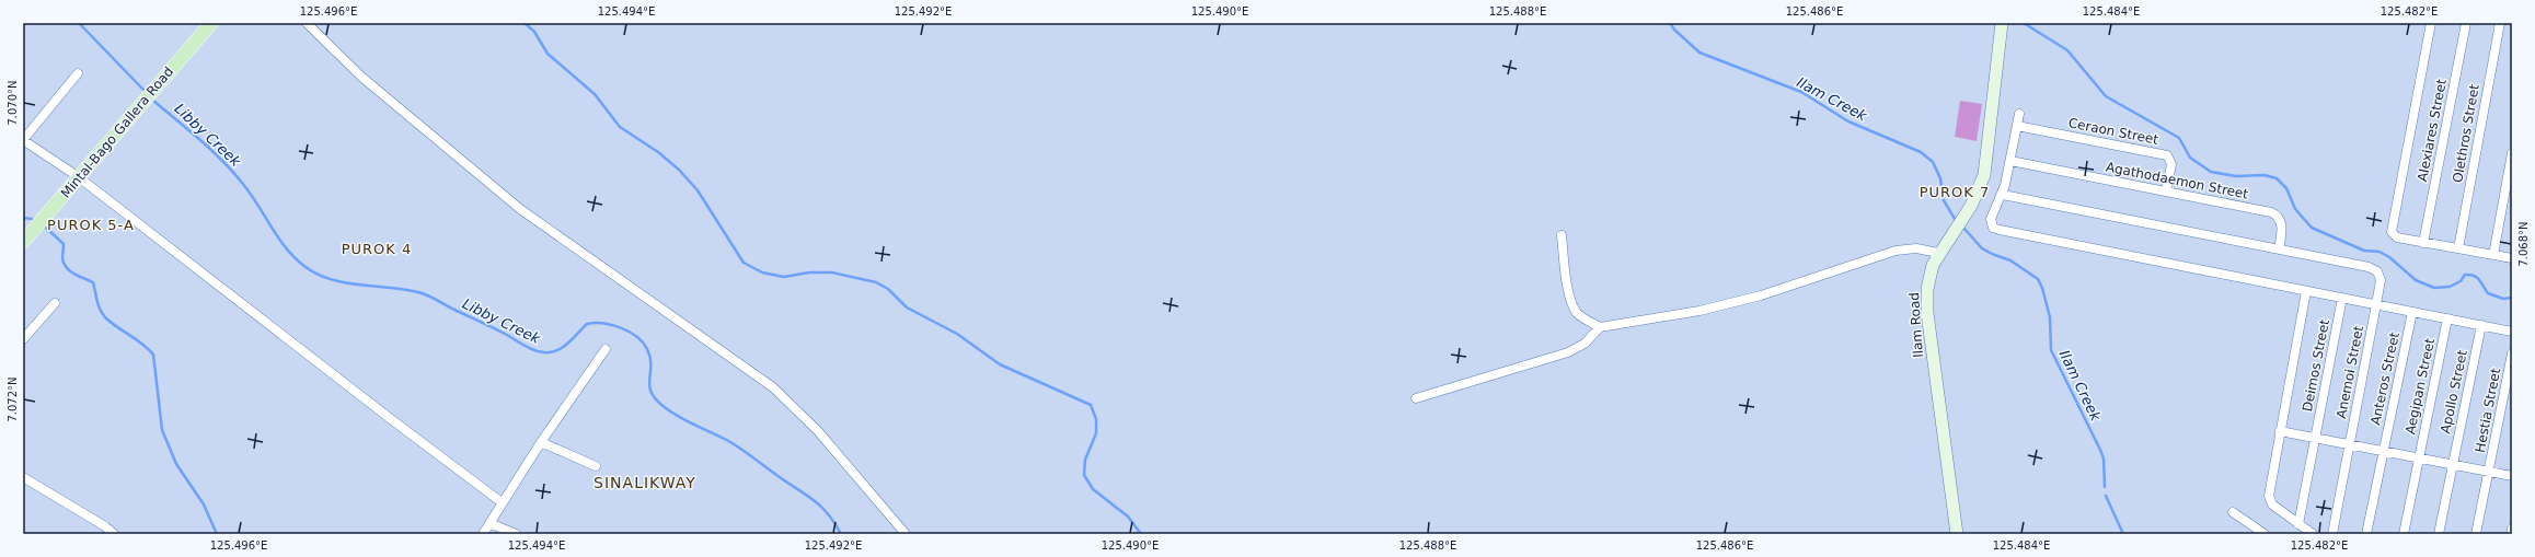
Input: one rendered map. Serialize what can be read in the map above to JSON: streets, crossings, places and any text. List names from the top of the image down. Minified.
{"streets":{"main road":["Mintal-Bago Gallera Road"],"street":["Alexiares Street","Ceraon Street","Olethros Street","Agathodaemon Street","Ilam Road","Deimos Street","Anemoi Street","Anteros Street","Aegipan Street","Apollo Street","Hestia Street"]},"crossings":[["Ceraon Street","Agathodaemon Street"],["Agathodaemon Street","Anemoi Street"]],"districts":["PUROK 7","PUROK 5-A","PUROK 4","SINALIKWAY"],"water":["Ilam Creek","Libby Creek"],"coordinates":["125.496°E","125.494°E","125.492°E","125.490°E","125.488°E","125.486°E","125.484°E","125.482°E","7.070°N","7.068°N","7.072°N"]}
